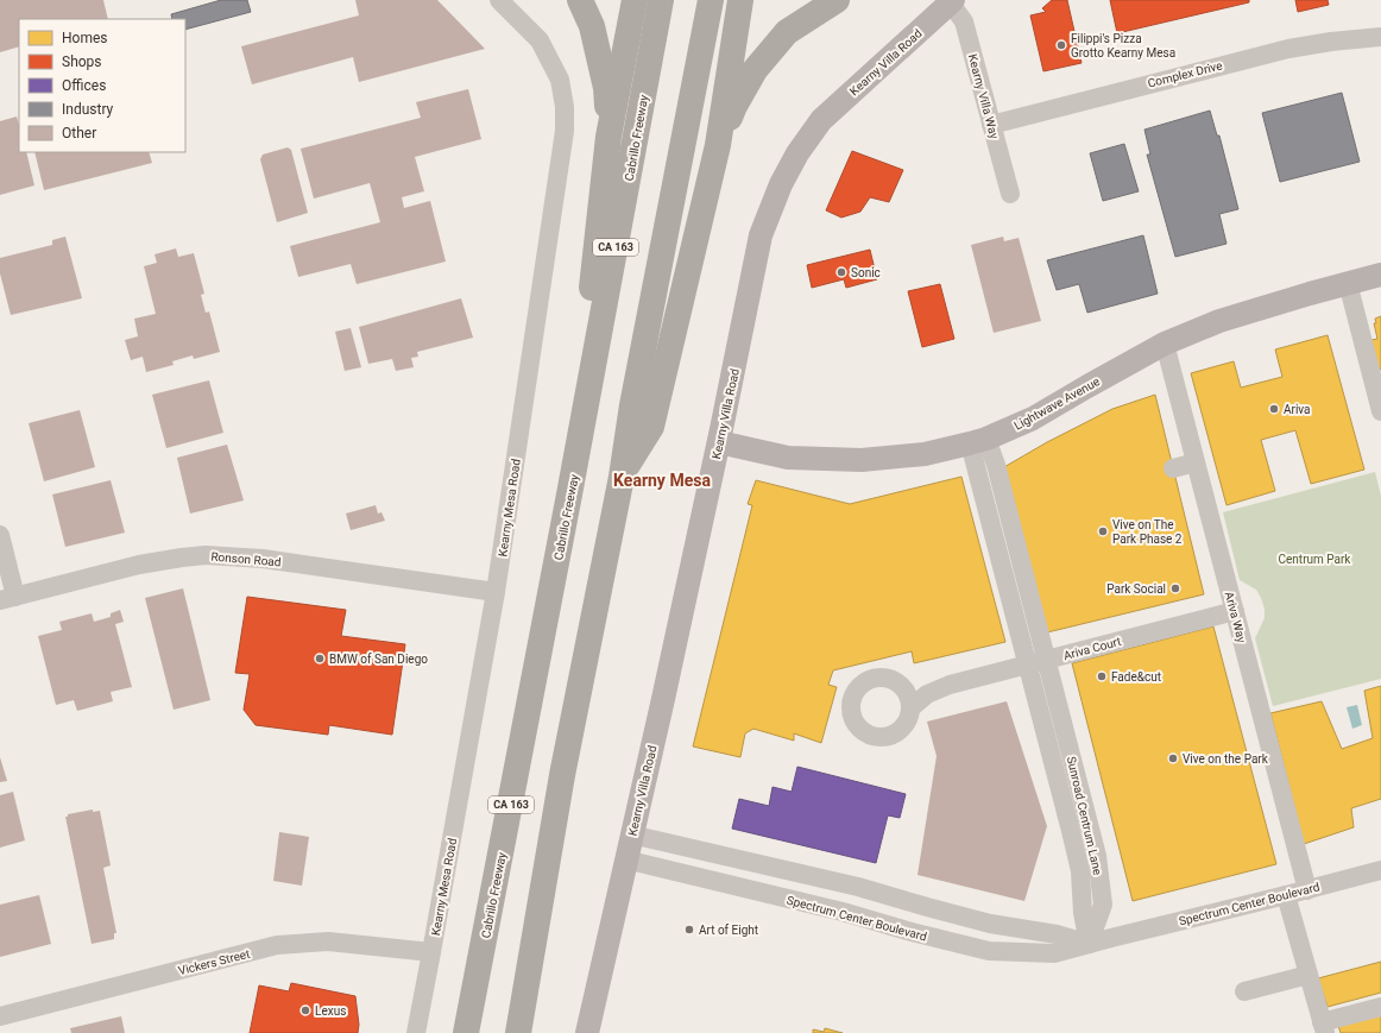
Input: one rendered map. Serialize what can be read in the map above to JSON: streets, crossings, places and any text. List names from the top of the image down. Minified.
{"streets":{"highway":["Cabrillo Freeway","CA 163"],"main road":["Kearny Villa Road","Lightwave Avenue"],"street":["Complex Drive","Kearny Villa Way","Kearny Mesa Road","Ronson Road","Ariva Way","Ariva Court","Sunroad Centrum Lane","Spectrum Center Boulevard","Vickers Street"]},"crossings":[["Kearny Villa Road","Kearny Villa Way"],["Kearny Villa Road","Lightwave Avenue"],["Kearny Villa Road","Spectrum Center Boulevard"],["Complex Drive","Kearny Villa Way"],["Lightwave Avenue","Ariva Way"],["Lightwave Avenue","Sunroad Centrum Lane"],["Kearny Mesa Road","Ronson Road"],["Kearny Mesa Road","Vickers Street"],["Ariva Way","Ariva Court"],["Ariva Way","Spectrum Center Boulevard"],["Ariva Court","Sunroad Centrum Lane"],["Sunroad Centrum Lane","Spectrum Center Boulevard"]],"districts":["Kearny Mesa"],"parks":["Centrum Park"],"places":["Filippi's Pizza Grotto Kearny Mesa","Sonic","Ariva","Vive on The Park Phase 2","Park Social","BMW of San Diego","Fade&cut","Vive on the Park","Art of Eight","Lexus"],"legend":["Homes","Shops","Offices","Industry","Other"]}
